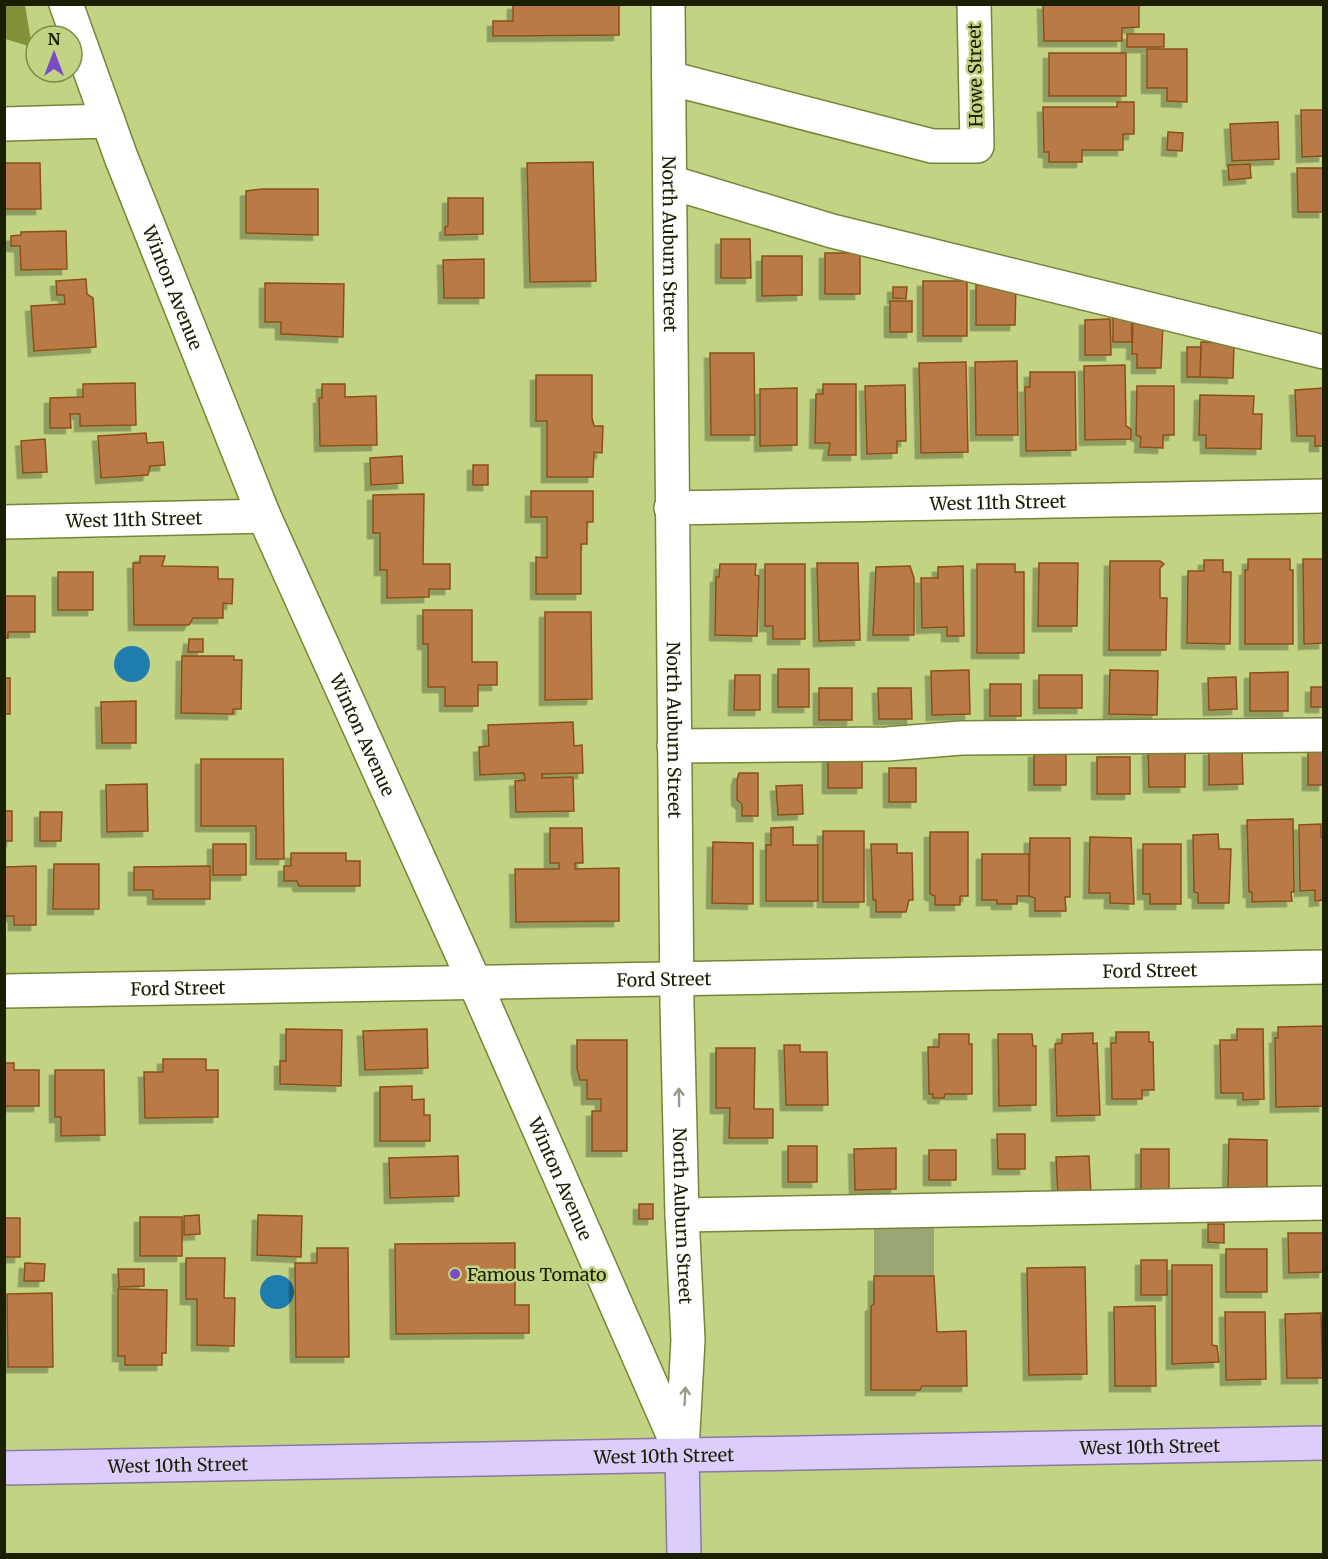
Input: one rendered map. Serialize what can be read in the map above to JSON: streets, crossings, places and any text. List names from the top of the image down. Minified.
{"streets":{"main road":["West 10th Street"],"street":["Howe Street","North Auburn Street","Winton Avenue","West 11th Street","Ford Street"]},"crossings":[["Howe Street","North Auburn Street"],["North Auburn Street","Winton Avenue"],["North Auburn Street","West 11th Street"],["North Auburn Street","Ford Street"],["North Auburn Street","West 10th Street"],["Winton Avenue","West 11th Street"],["Winton Avenue","Ford Street"],["Winton Avenue","West 10th Street"]],"places":["Famous Tomato"],"north":"top"}
